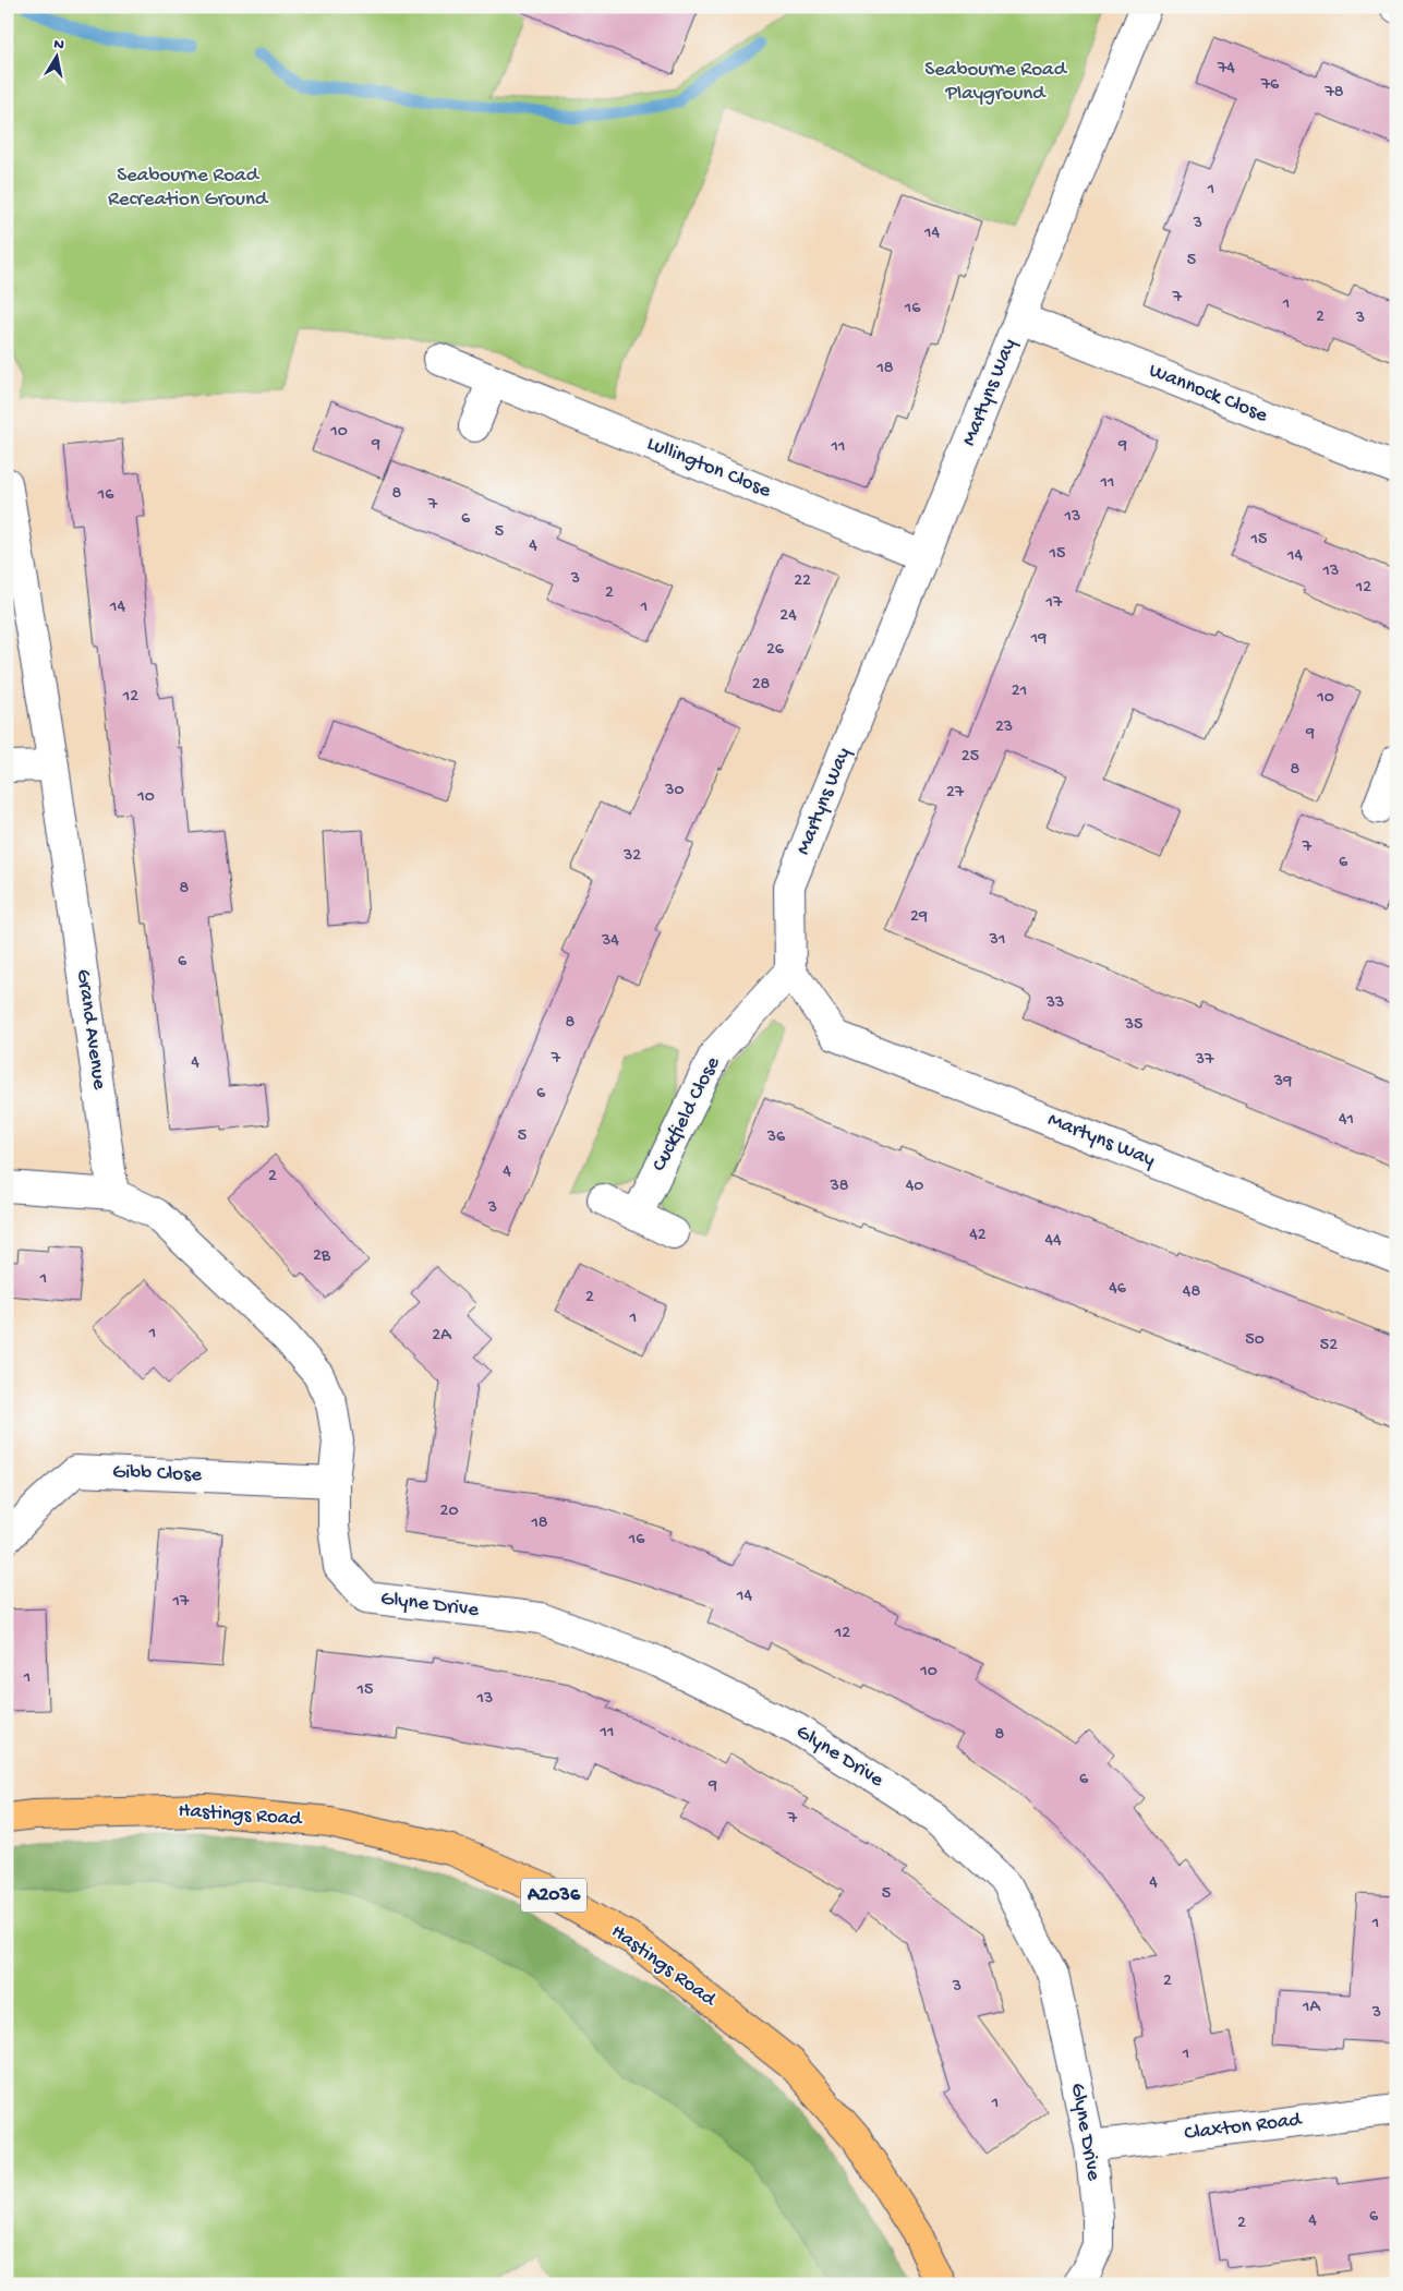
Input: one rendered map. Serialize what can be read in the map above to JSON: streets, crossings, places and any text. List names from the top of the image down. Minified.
{"streets":{"main road":["Hastings Road","A2036"],"street":["Martyns Way","Wannock Close","Lullington Close","Grand Avenue","Cuckfield Close","Gibb Close","Glyne Drive","Claxton Road"]},"crossings":[["Martyns Way","Wannock Close"],["Martyns Way","Lullington Close"],["Martyns Way","Cuckfield Close"],["Gibb Close","Glyne Drive"],["Glyne Drive","Claxton Road"]],"parks":["Seabourne Road Playground","Seabourne Road Recreation Ground"],"house_numbers":["74","76","78","1","3","14","5","7","1","16","2","3","18","10","9","9","11","11","8","16","7","13","6","5","15","4","15","14","13","3","22","12","2","17","14","1","24","19","26","28","21","12","10","23","9","25","8","30","27","10","7","32","6","8","29","31","34","6","33","8","35","7","37","4","39","6","41","5","36","4","2","38","40","3","42","44","2B","1","46","48","2","1","1","2A","50","52","20","18","16","14","17","12","10","1","15","13","11","8","6","9","7","4","5","1","2","3","1A","3","1","1","6","4","2"],"north":"top"}
